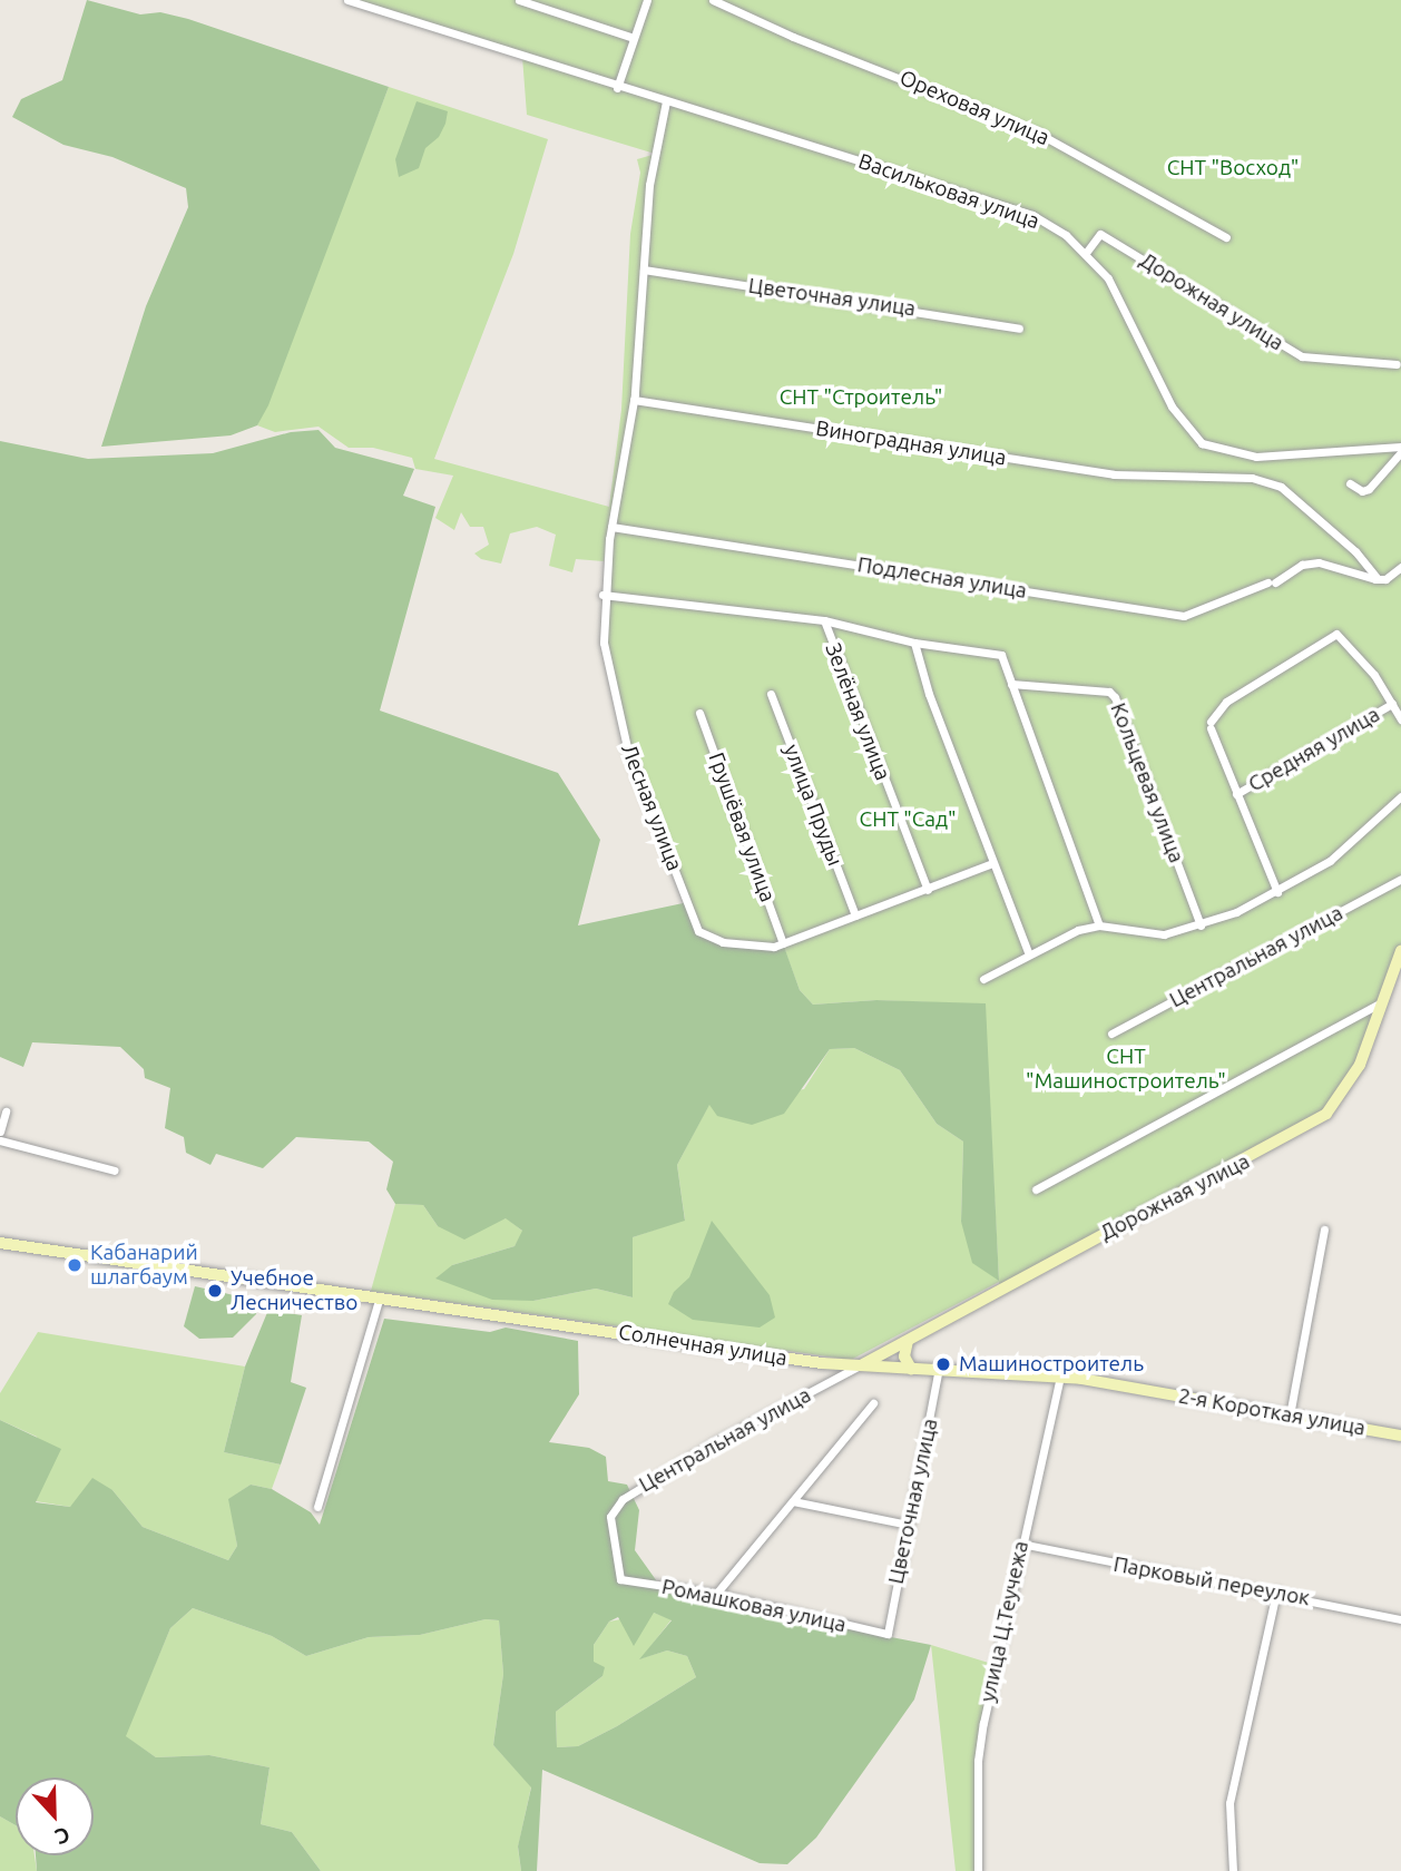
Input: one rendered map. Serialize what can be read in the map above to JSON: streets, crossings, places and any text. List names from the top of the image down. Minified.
{"streets":{"street":["Ореховая улица","Васильковая улица","Цветочная улица","Дорожная улица","Виноградная улица","Подлесная улица","Зелёная улица","Средняя улица","Кольцевая улица","улица Пруды","Лесная улица","Грушёвая улица","Центральная улица","Солнечная улица","2-я Короткая улица","Парковый переулок","Ромашковая улица","улица Ц.Теучежа"]},"crossings":[["Васильковая улица","Дорожная улица"],["Цветочная улица","2-я Короткая улица"],["Цветочная улица","Ромашковая улица"],["Дорожная улица","Центральная улица"],["Дорожная улица","Солнечная улица"],["Дорожная улица","2-я Короткая улица"],["Виноградная улица","Подлесная улица"],["Лесная улица","Грушёвая улица"],["Центральная улица","Солнечная улица"],["Центральная улица","2-я Короткая улица"],["Центральная улица","Ромашковая улица"],["Солнечная улица","2-я Короткая улица"],["2-я Короткая улица","улица Ц.Теучежа"],["Парковый переулок","улица Ц.Теучежа"]],"parks":["СНТ \"Восход\"","СНТ \"Строитель\"","СНТ \"Сад\"","СНТ \"Машиностроитель\""],"places":["Кабанарий шлагбаум","Учебное Лесничество","Машиностроитель"],"north":"bottom"}
